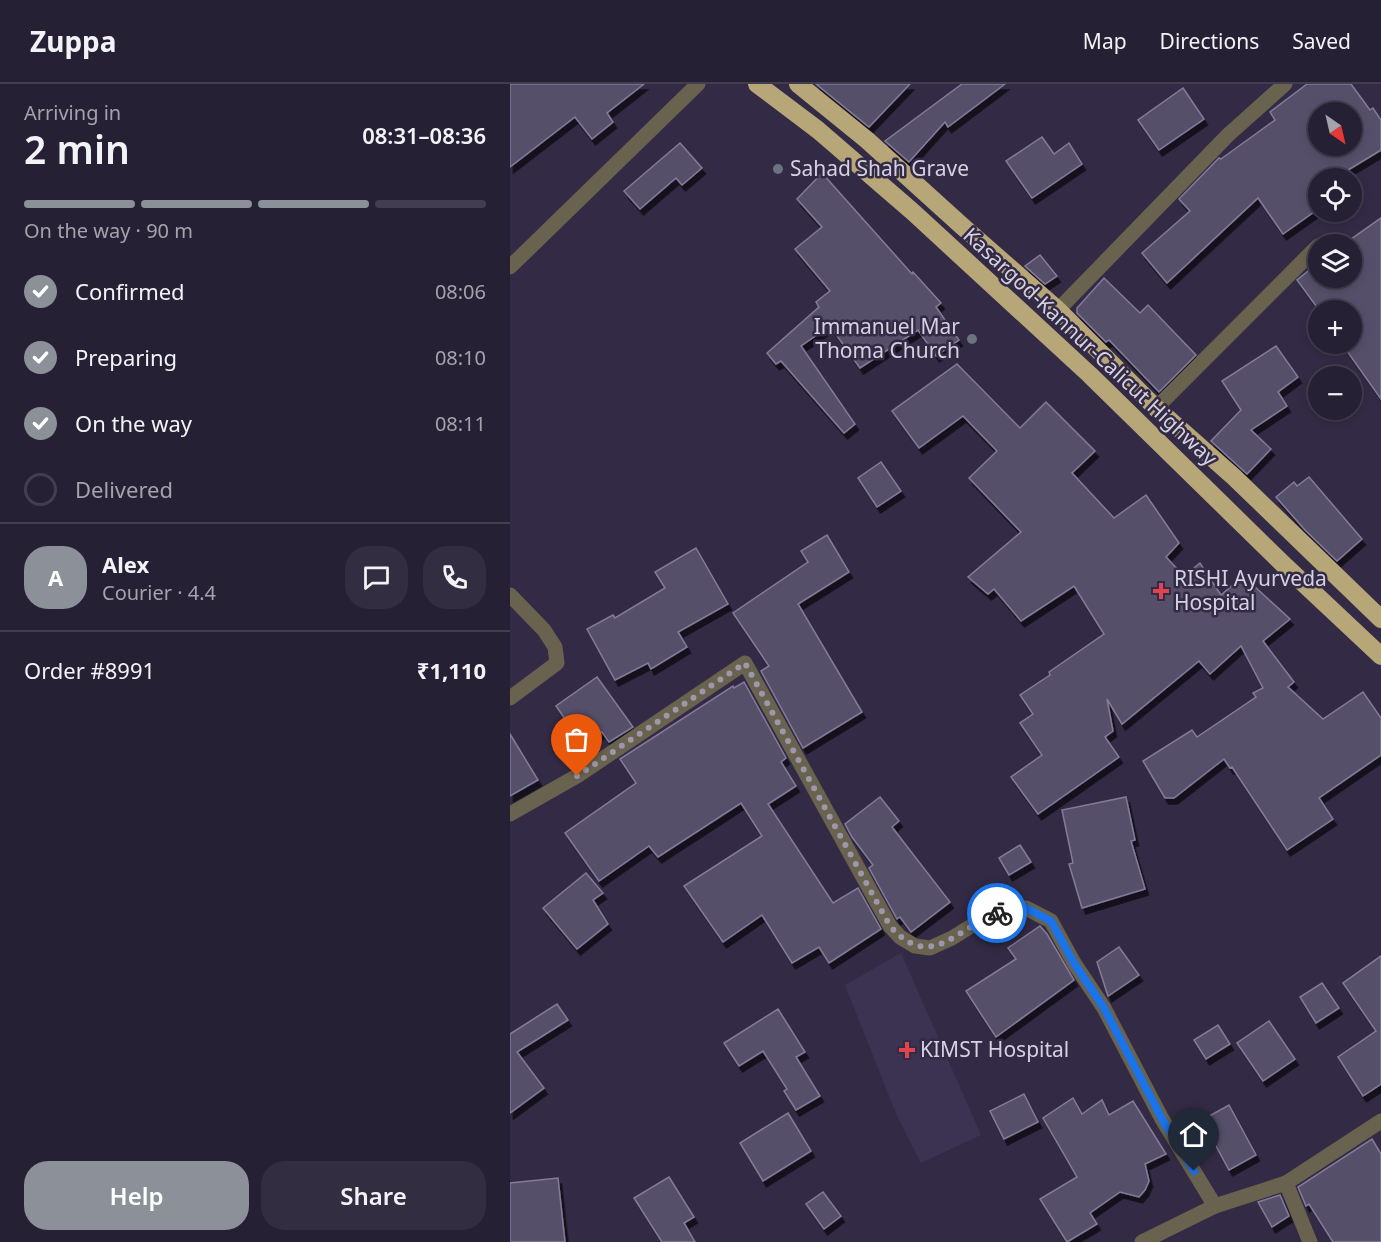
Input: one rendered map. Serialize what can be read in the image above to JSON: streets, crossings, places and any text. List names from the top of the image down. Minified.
{"streets":{"highway":["Kasargod-Kannur-Calicut Highway"]},"places":{"other":["Sahad Shah Grave","Immanuel Mar Thoma Church"],"health":["RISHI Ayurveda Hospital","KIMST Hospital"]},"north":"bottom right","page":{"header":"Zuppa","nav":["Map","Directions","Saved"],"heading":["2 min","Arriving in","08:31–08:36"],"panel":["Alex","Courier · 4.4","Order #8991","₹1,110"],"map_buttons":["+","−"],"bar":"On the way · 90 m","list":[["Confirmed","08:06"],["Preparing","08:10"],["On the way","08:11"],"Delivered"],"round":"A","buttons":["Help","Share"]}}
